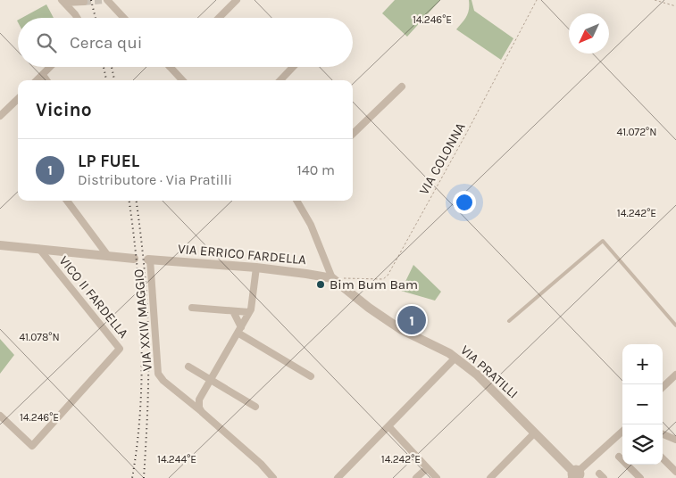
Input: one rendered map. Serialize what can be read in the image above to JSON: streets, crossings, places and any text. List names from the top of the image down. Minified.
{"streets":{"street":["VIA ERRICO FARDELLA","VICO II FARDELLA","VIA XXIV MAGGIO","VIA PRATILLI"],"path":["VIA COLONNA"]},"crossings":[["VIA COLONNA","VIA ERRICO FARDELLA"],["VIA COLONNA","VIA PRATILLI"],["VIA ERRICO FARDELLA","VIA XXIV MAGGIO"],["VIA ERRICO FARDELLA","VIA PRATILLI"]],"places":["Bim Bum Bam"],"north":"bottom left","page":{"search":"Cerca qui","heading":"Vicino","list":[{"mark":"1","name":"LP FUEL","note":"Distributore · Via Pratilli","value":"140 m"}],"pins":"1","map_buttons":["+","−"]},"coordinates":["14.246°E","41.072°N","14.242°E","41.078°N","14.244°E"]}
